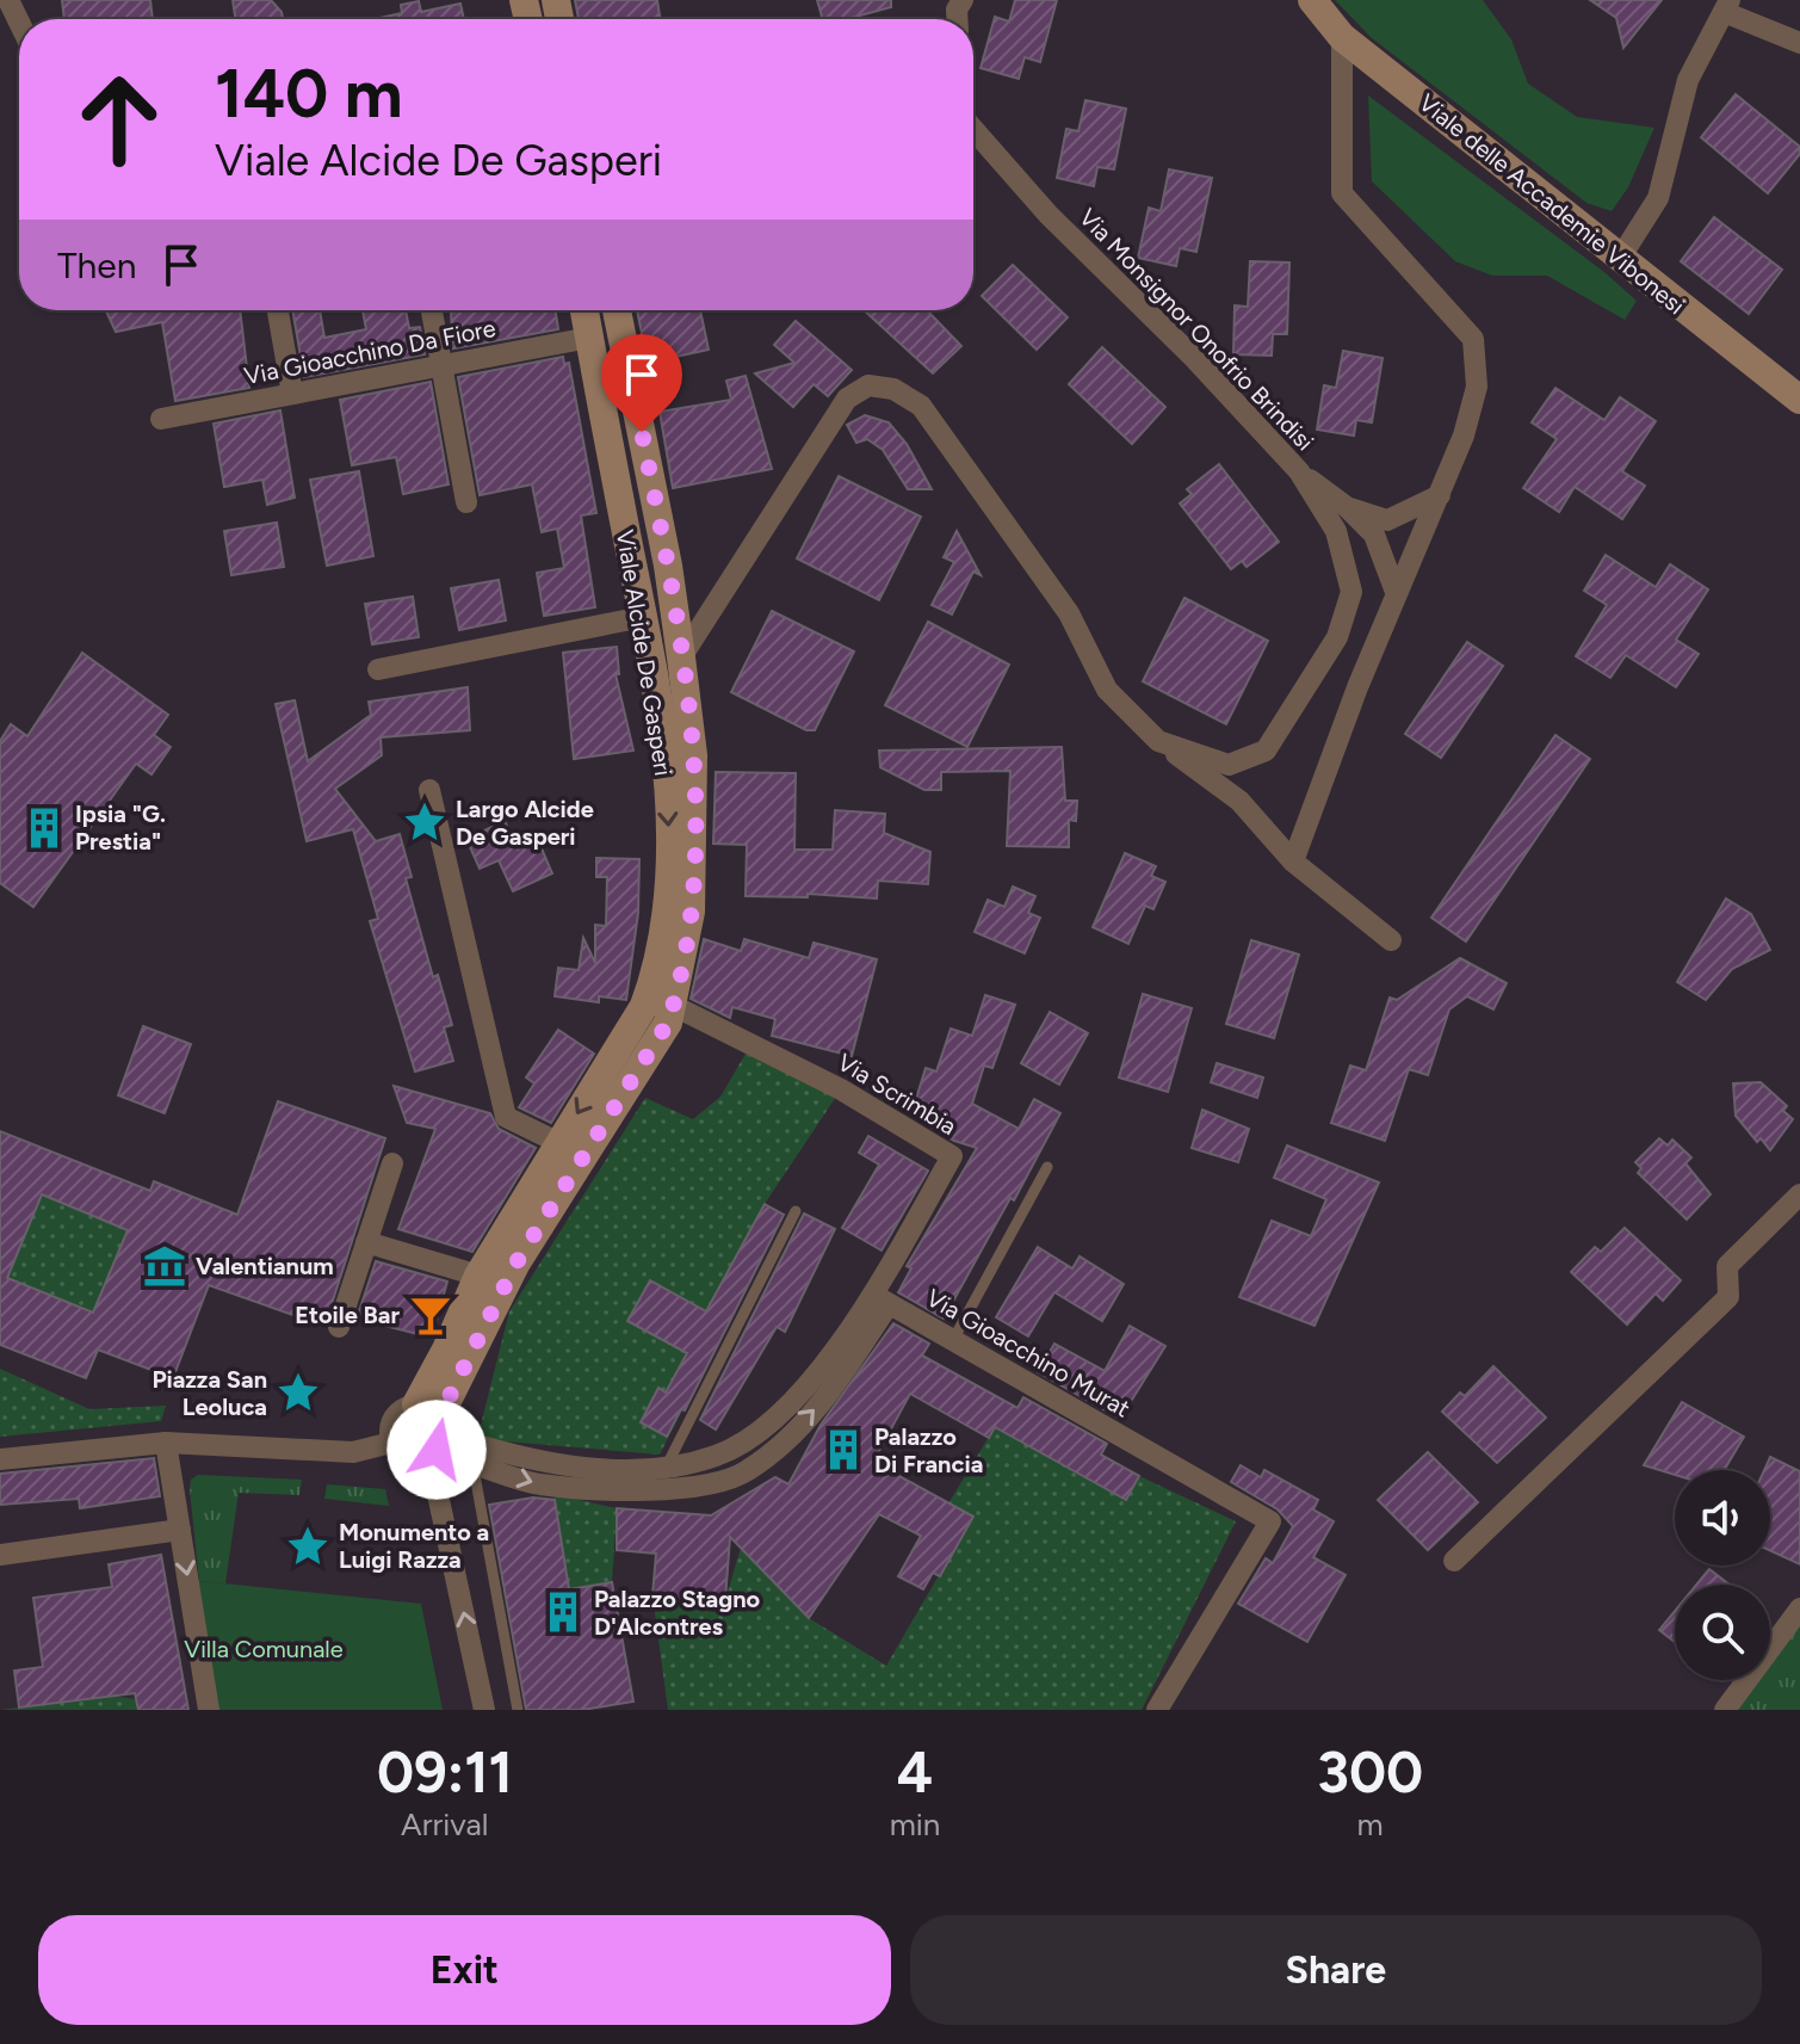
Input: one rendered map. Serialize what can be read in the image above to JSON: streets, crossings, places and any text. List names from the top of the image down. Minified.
{"streets":{"main road":["Viale delle Accademie Vibonesi","Viale Alcide De Gasperi"],"street":["Via Monsignor Onofrio Brindisi","Via Gioacchino Da Fiore","Via Scrimbia","Via Gioacchino Murat"]},"crossings":[["Via Monsignor Onofrio Brindisi","Viale Alcide De Gasperi"],["Via Gioacchino Da Fiore","Viale Alcide De Gasperi"],["Viale Alcide De Gasperi","Via Scrimbia"],["Viale Alcide De Gasperi","Via Gioacchino Murat"],["Via Scrimbia","Via Gioacchino Murat"]],"parks":["Villa Comunale"],"places":{"place":["Largo Alcide De Gasperi","Piazza San Leoluca","Monumento a Luigi Razza"],"building":["Ipsia \"G. Prestia\"","Palazzo Di Francia","Palazzo Stagno D'Alcontres"],"museum":["Valentianum"],"bar":["Etoile Bar"]},"page":{"turn":["140 m","Viale Alcide De Gasperi"],"then":"Then","eta":["09:11","Arrival","4","min","300","m"],"buttons":["Exit","Share"]}}
